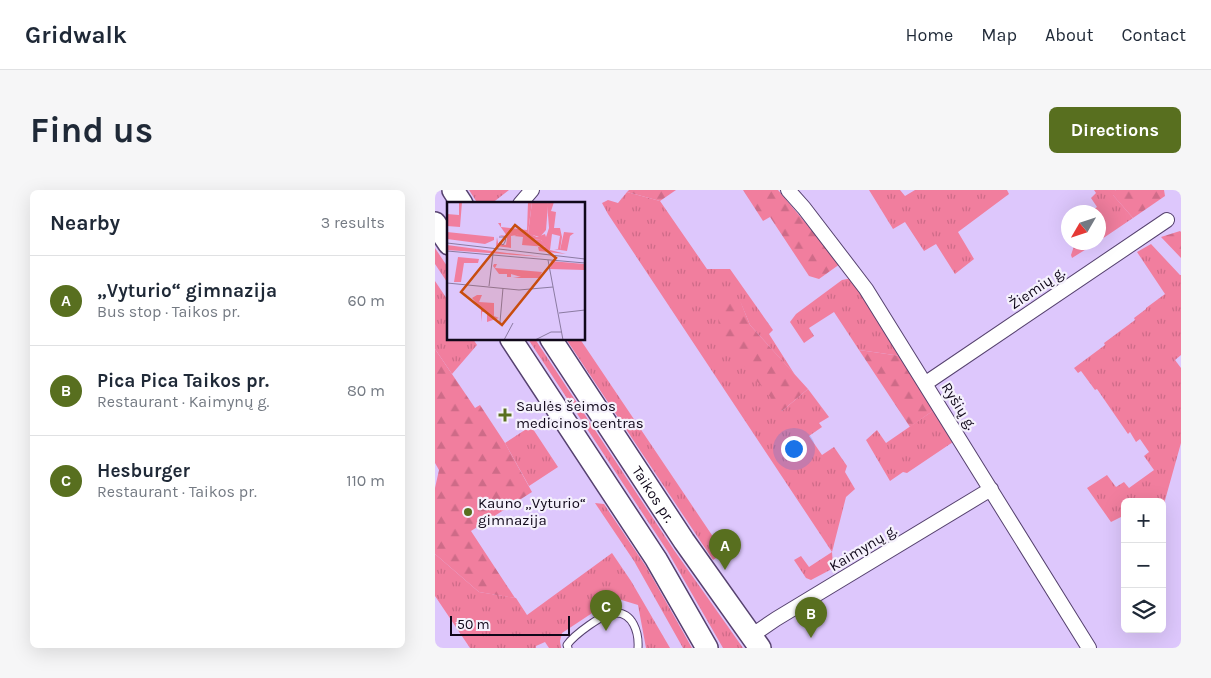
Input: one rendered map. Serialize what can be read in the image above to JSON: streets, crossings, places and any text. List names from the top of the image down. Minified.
{"streets":{"main road":["Taikos pr."],"street":["Žiemių g.","Ryšių g.","Kaimynų g."]},"crossings":[["Žiemių g.","Ryšių g."],["Ryšių g.","Kaimynų g."],["Taikos pr.","Kaimynų g."]],"places":{"health":["Saulės šeimos medicinos centras"],"other":["Kauno „Vyturio“ gimnazija"]},"scale_bar":"50 m","north":"bottom left","page":{"header":"Gridwalk","nav":["Home","Map","About","Contact"],"buttons":"Directions","title":"Find us","heading":["Nearby","3 results"],"list":[{"mark":"A","name":"„Vyturio“ gimnazija","note":"Bus stop · Taikos pr.","value":"60 m"},{"mark":"B","name":"Pica Pica Taikos pr.","note":"Restaurant · Kaimynų g.","value":"80 m"},{"mark":"C","name":"Hesburger","note":"Restaurant · Taikos pr.","value":"110 m"}],"map_buttons":["+","−"],"pins":["A","C","B"],"scale":"50 m"}}
